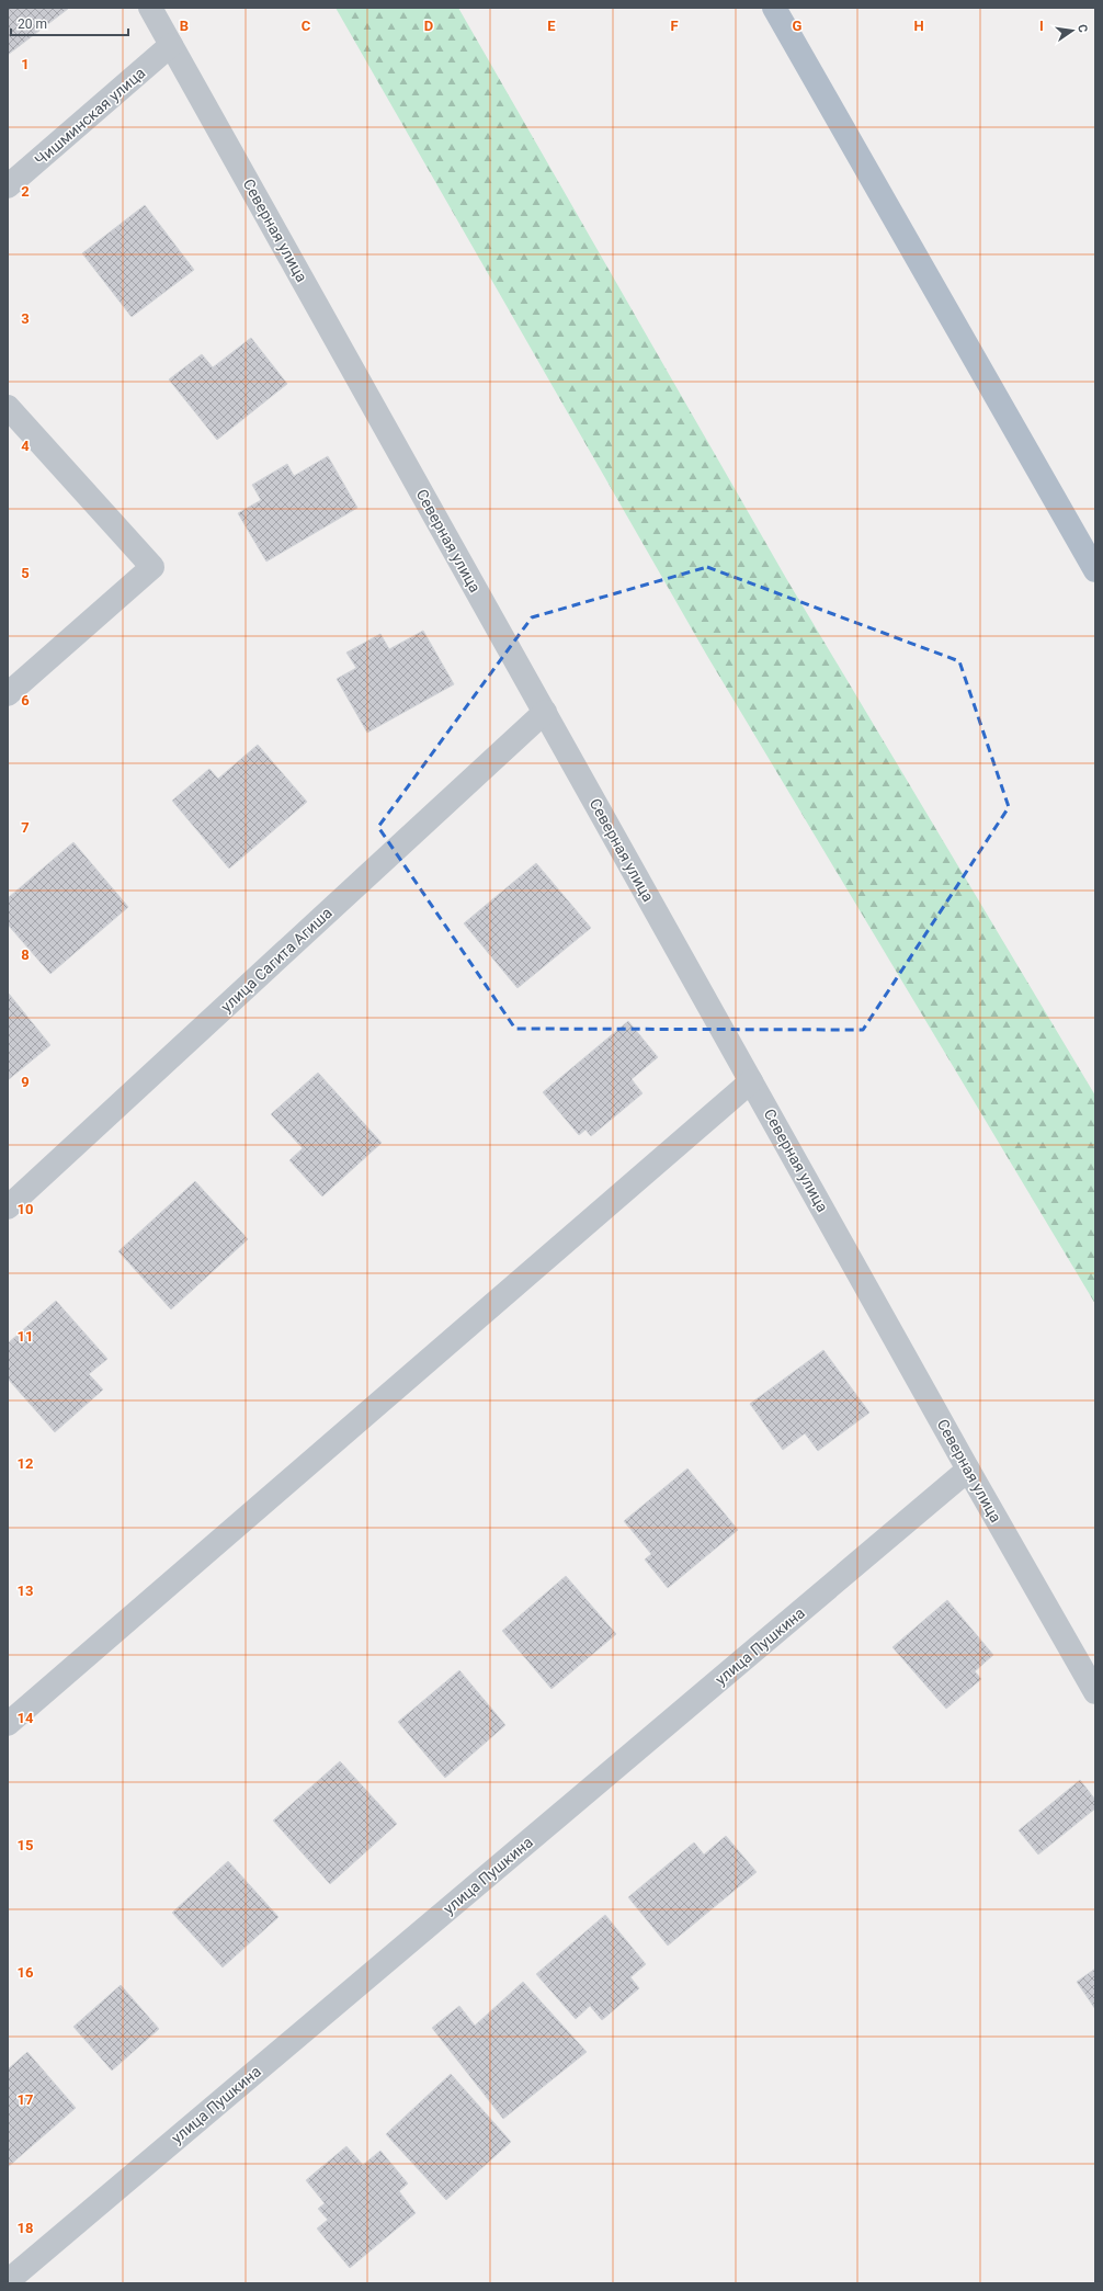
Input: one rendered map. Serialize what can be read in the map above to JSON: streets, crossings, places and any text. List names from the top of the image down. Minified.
{"streets":{"street":["Чишминская улица","Северная улица","улица Сагита Агиша","улица Пушкина"]},"crossings":[["Чишминская улица","Северная улица"],["Северная улица","улица Сагита Агиша"],["Северная улица","улица Пушкина"]],"scale_bar":"20 m","north":"right","grid":{"columns":["B","C","D","E","F","G","H","I"],"rows":["1","2","3","4","5","6","7","8","9","10","11","12","13","14","15","16","17","18"]}}
